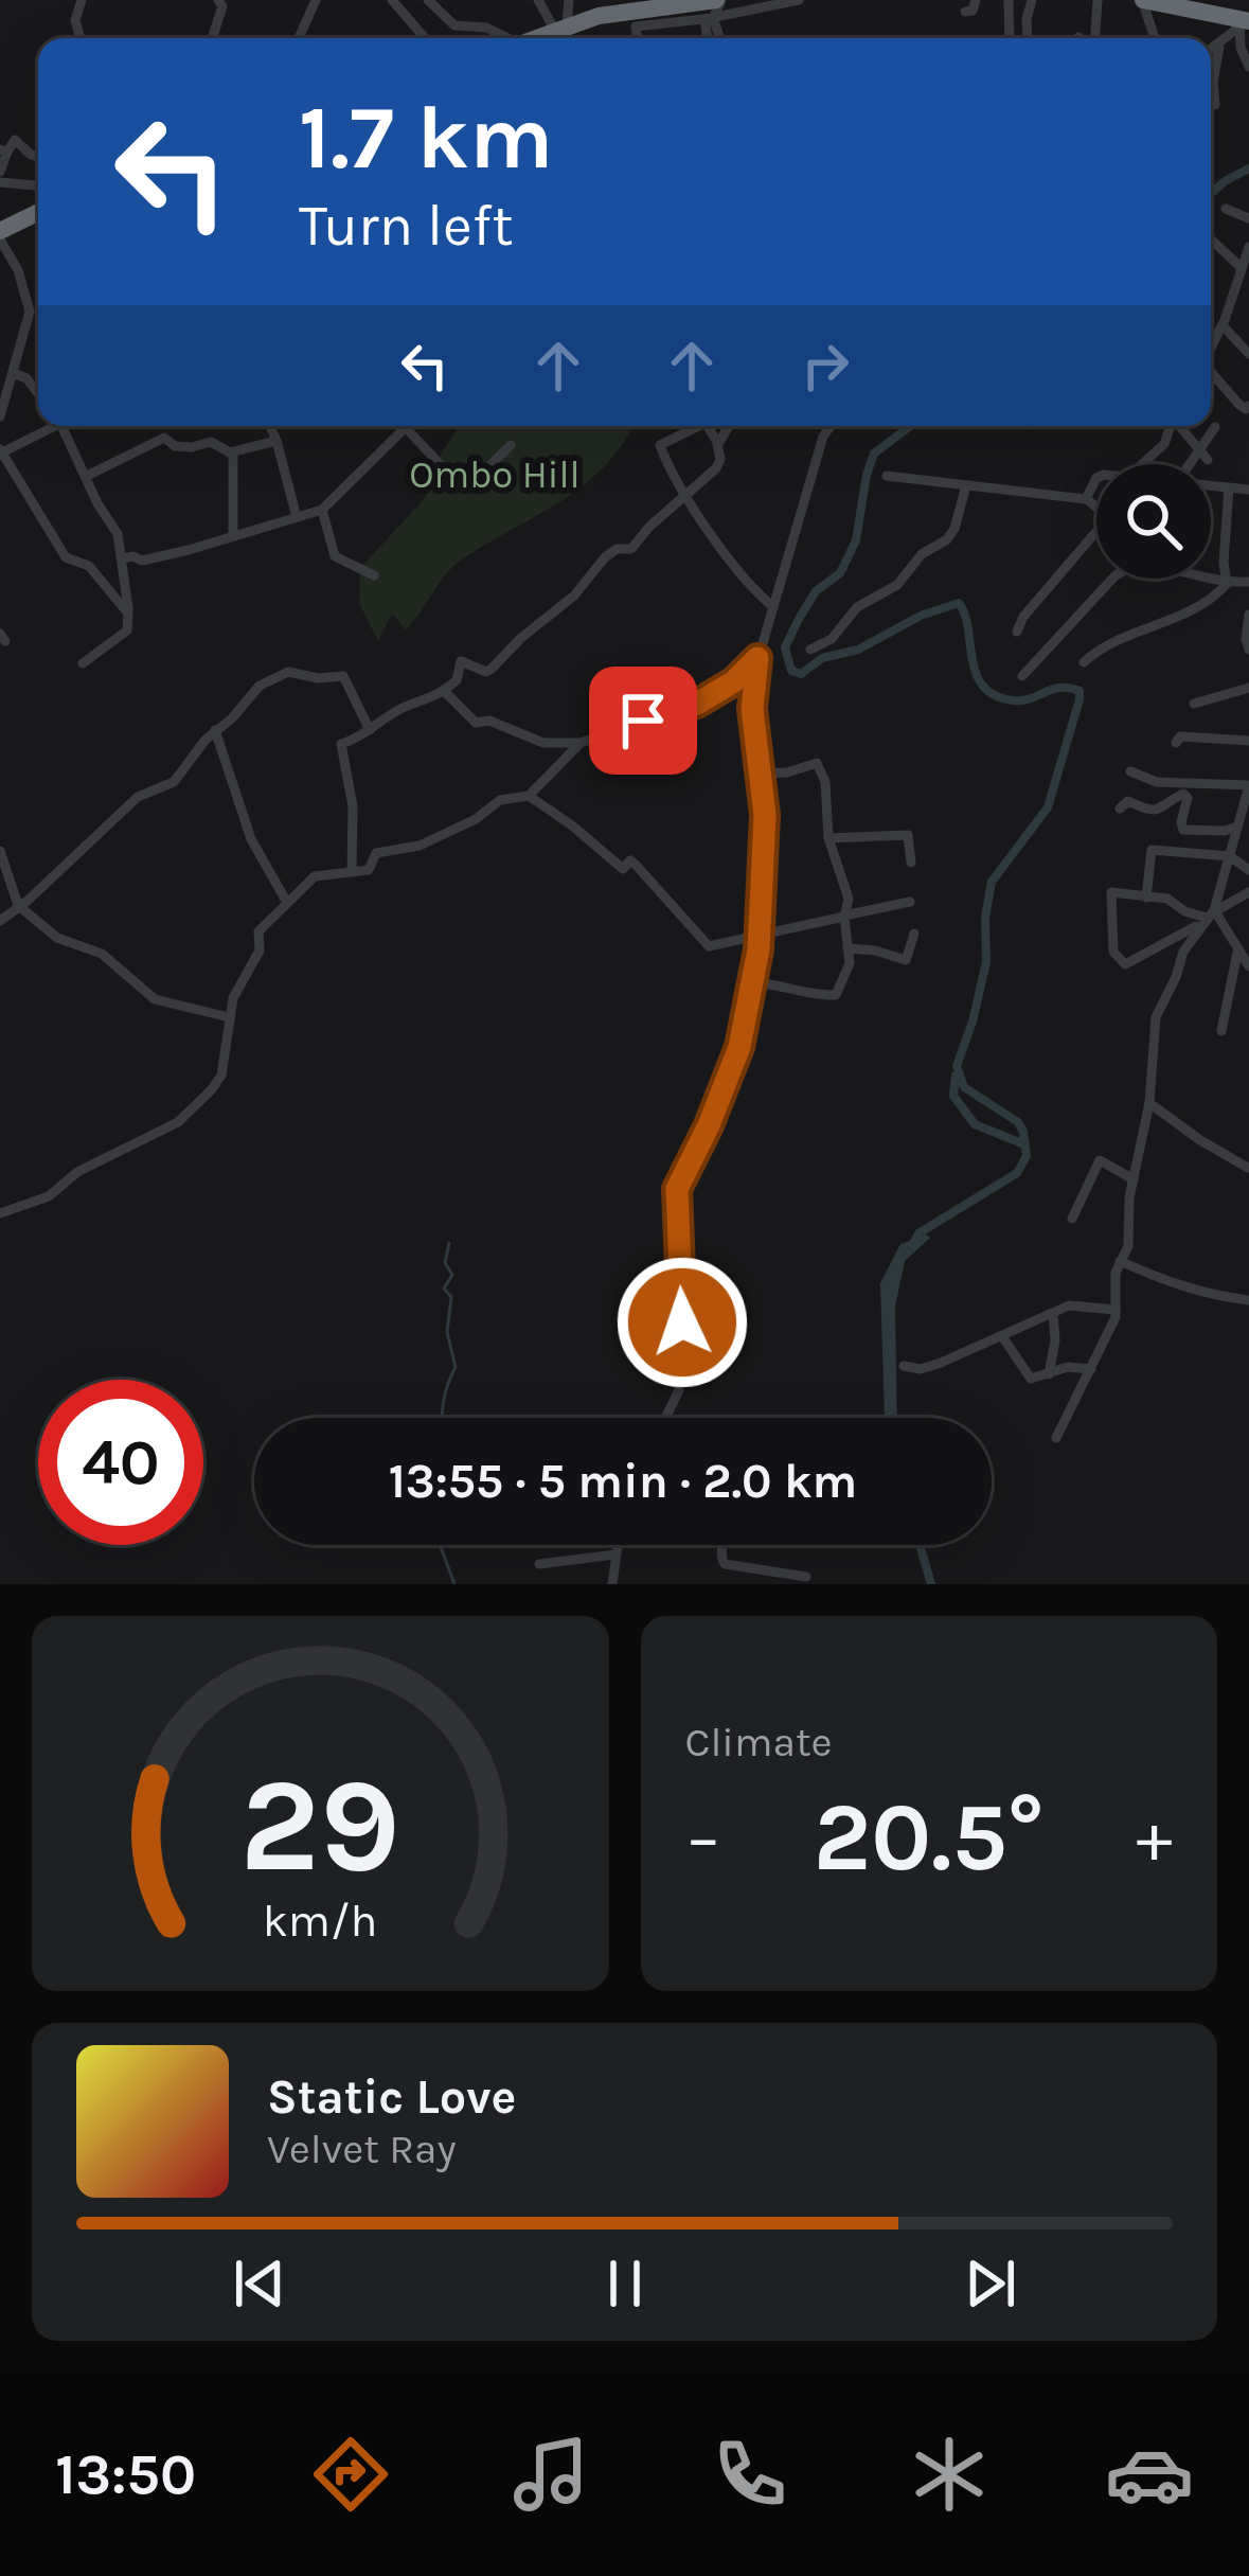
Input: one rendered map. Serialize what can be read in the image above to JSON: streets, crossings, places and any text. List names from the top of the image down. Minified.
{"parks":["Ombo Hill"],"page":{"turn":["1.7 km","Turn left"],"limit":"40","trip":"13:55 · 5 min · 2.0 km","tile":"Climate","heat":["−","20.5°","+"],"song":["Static Love","Velvet Ray"],"tabs":"13:50","gauge":["29","km/h"]}}
